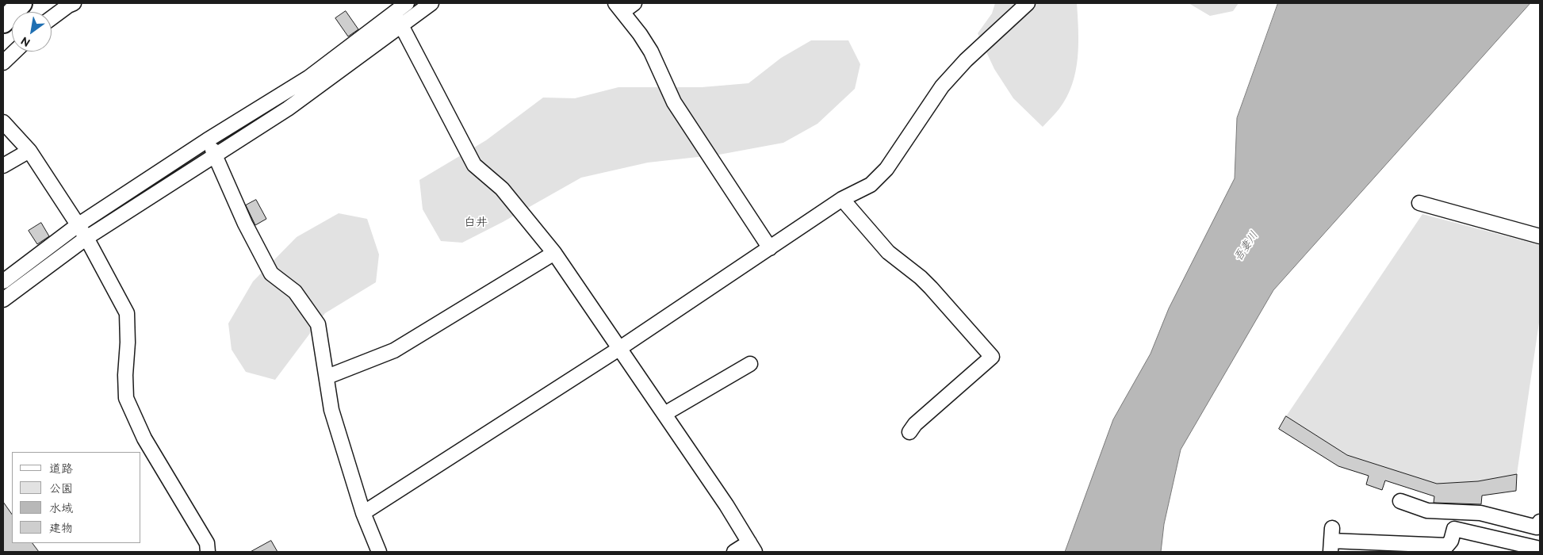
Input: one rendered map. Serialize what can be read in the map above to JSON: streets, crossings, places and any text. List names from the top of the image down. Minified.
{"districts":["白井"],"water":["吾妻川"],"legend":["道路","公園","水域","建物"],"north":"bottom left"}
